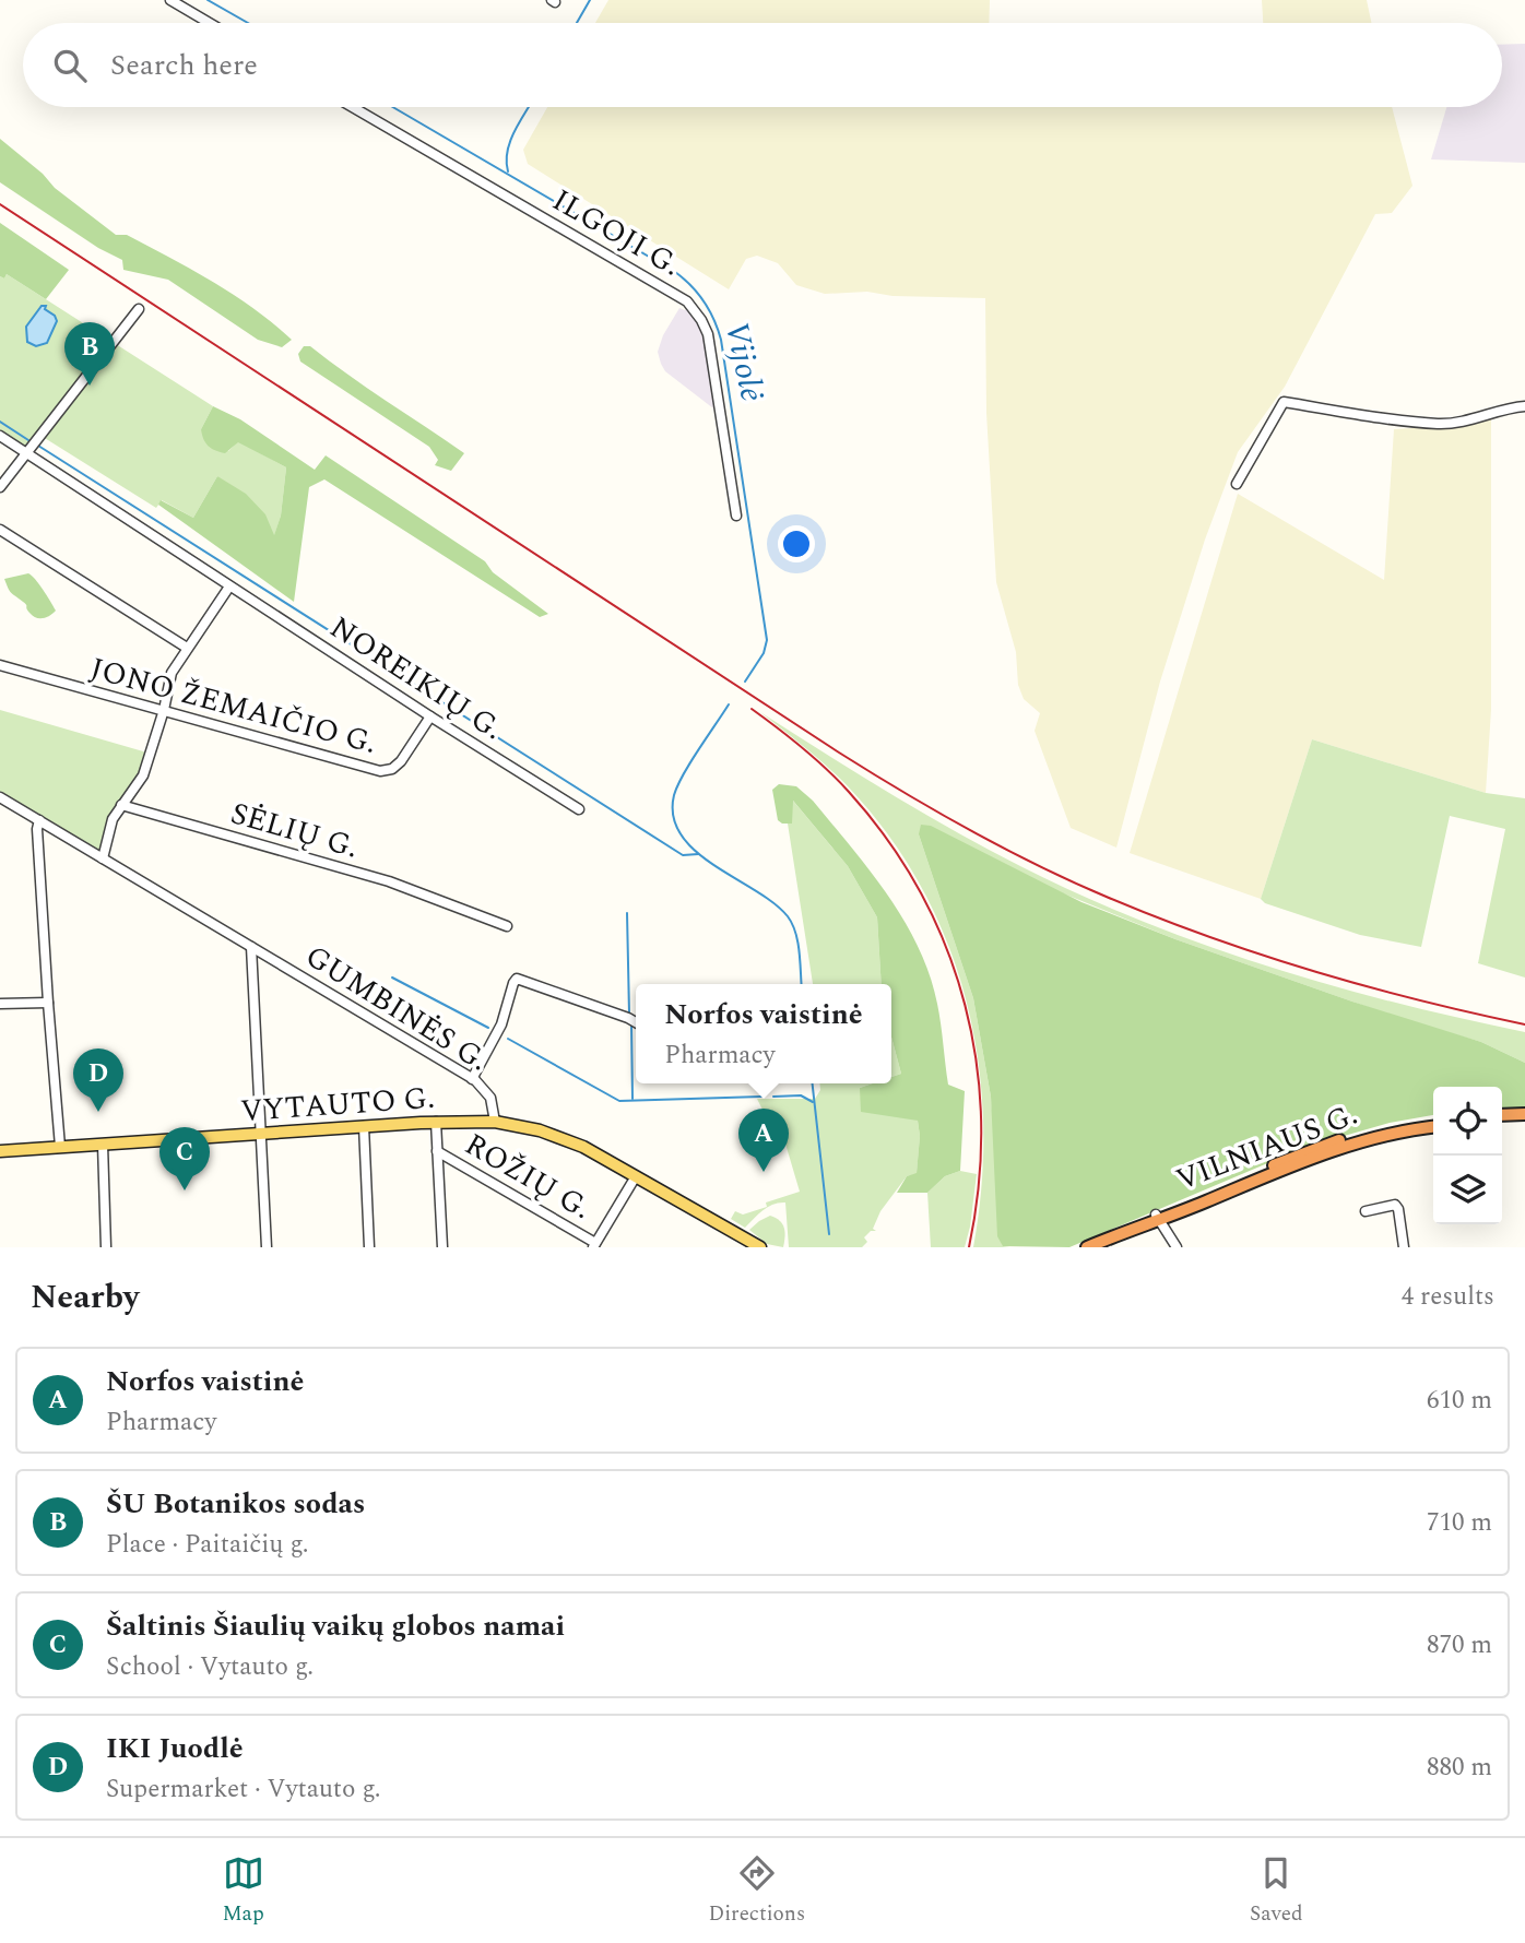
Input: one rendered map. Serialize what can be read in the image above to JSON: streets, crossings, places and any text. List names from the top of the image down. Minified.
{"streets":{"highway":["VILNIAUS G."],"main road":["VYTAUTO G."],"street":["ILGOJI G.","NOREIKIŲ G.","JONO ŽEMAIČIO G.","SĖLIŲ G.","GUMBINĖS G.","ROŽIŲ G."]},"crossings":[["NOREIKIŲ G.","JONO ŽEMAIČIO G."],["GUMBINĖS G.","VYTAUTO G."]],"water":["Vijolė"],"page":{"search":"Search here","pins":["B","D","A","C"],"popup":["Norfos vaistinė","Pharmacy"],"heading":["Nearby","4 results"],"list":[{"mark":"A","name":"Norfos vaistinė","note":"Pharmacy","value":"610 m"},{"mark":"B","name":"ŠU Botanikos sodas","note":"Place · Paitaičių g.","value":"710 m"},{"mark":"C","name":"Šaltinis Šiaulių vaikų globos namai","note":"School · Vytauto g.","value":"870 m"},{"mark":"D","name":"IKI Juodlė","note":"Supermarket · Vytauto g.","value":"880 m"}],"nav":["Map","Directions","Saved"]}}
